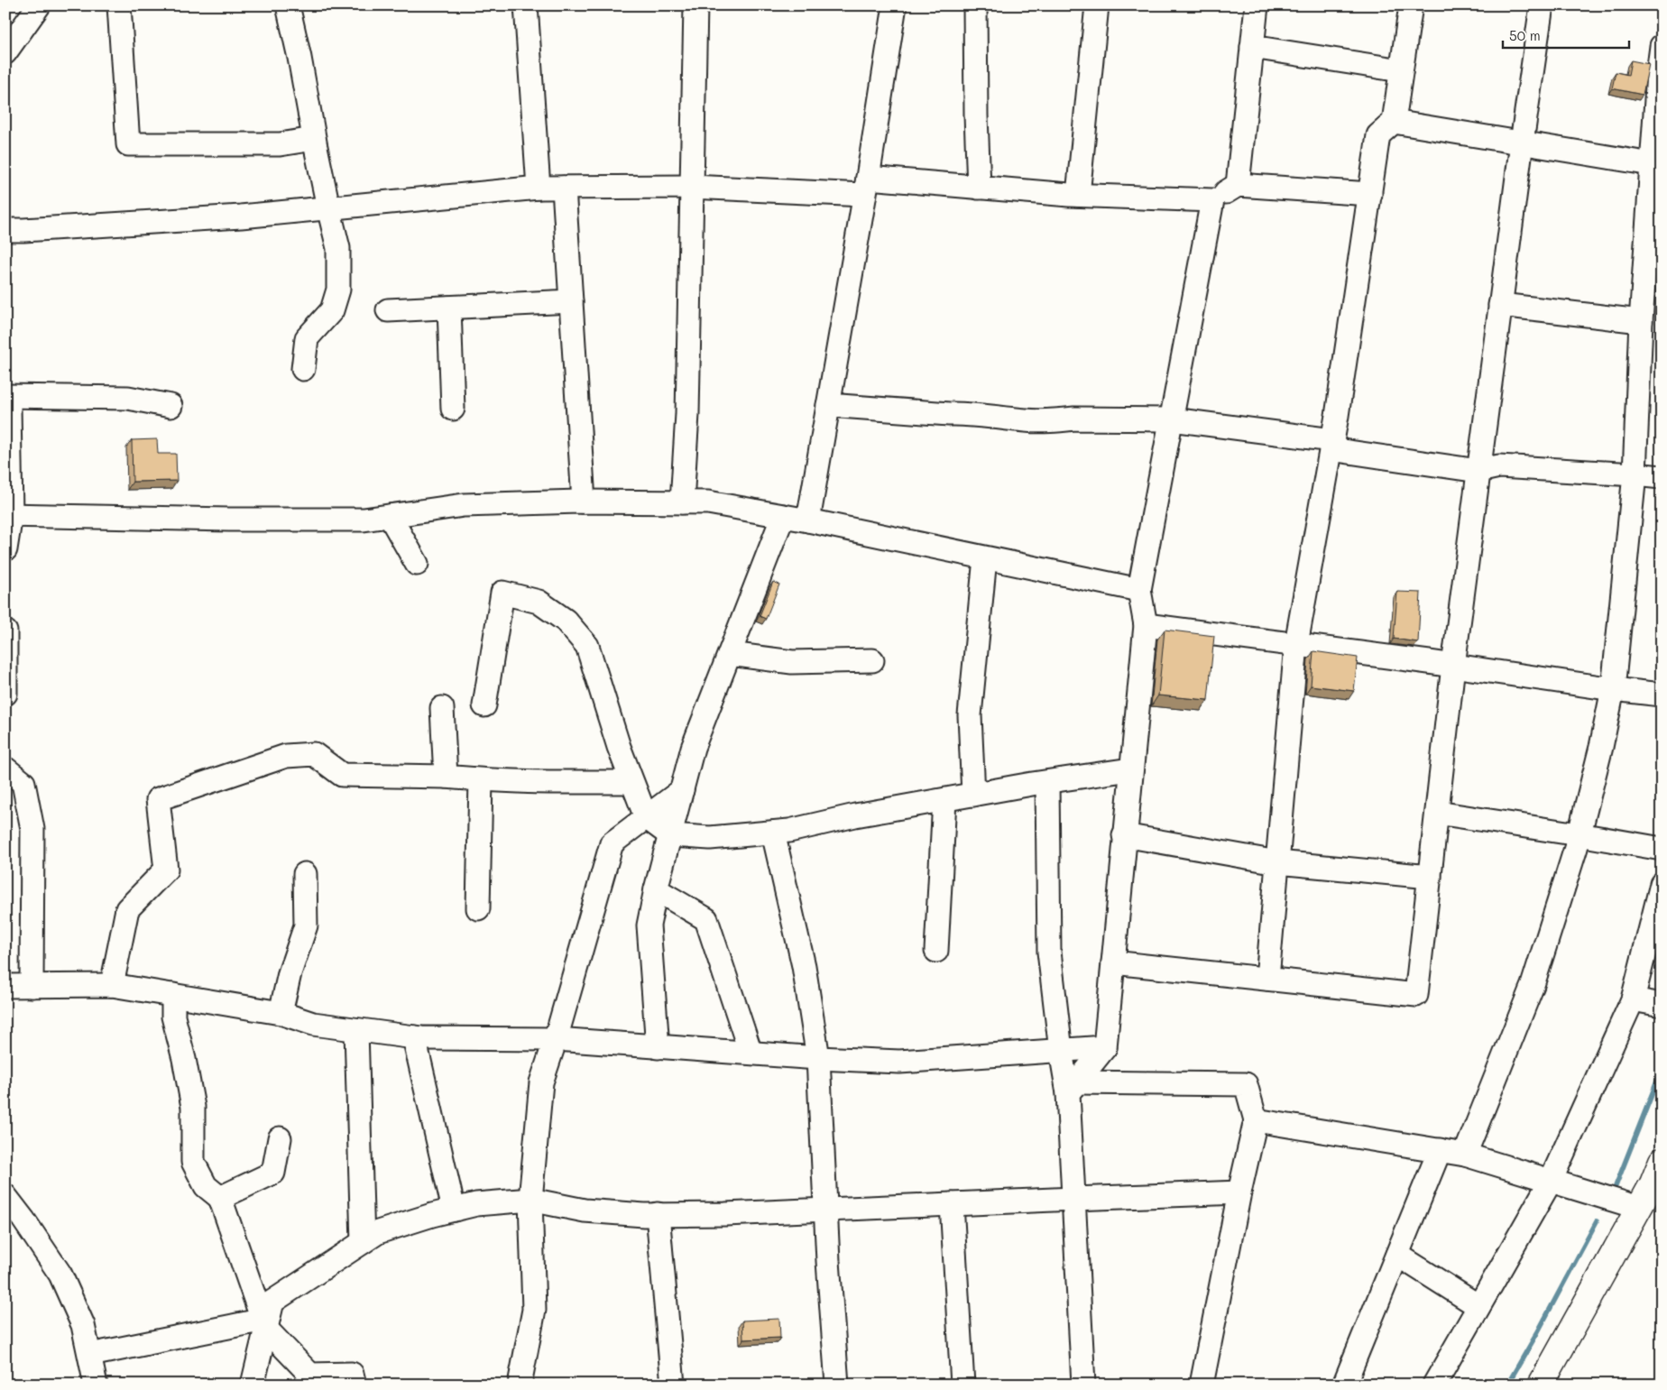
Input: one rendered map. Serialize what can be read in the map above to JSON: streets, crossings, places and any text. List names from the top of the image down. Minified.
{"scale_bar":"50 m"}
